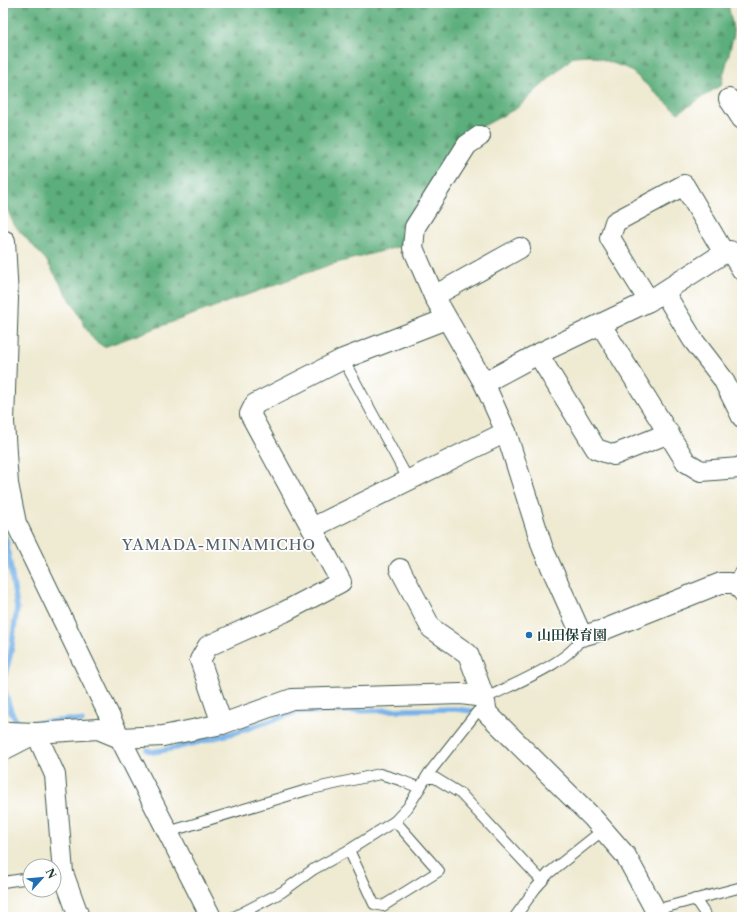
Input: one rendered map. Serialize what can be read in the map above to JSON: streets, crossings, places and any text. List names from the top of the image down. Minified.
{"districts":["YAMADA-MINAMICHO"],"places":["山田保育園"],"north":"top right"}
